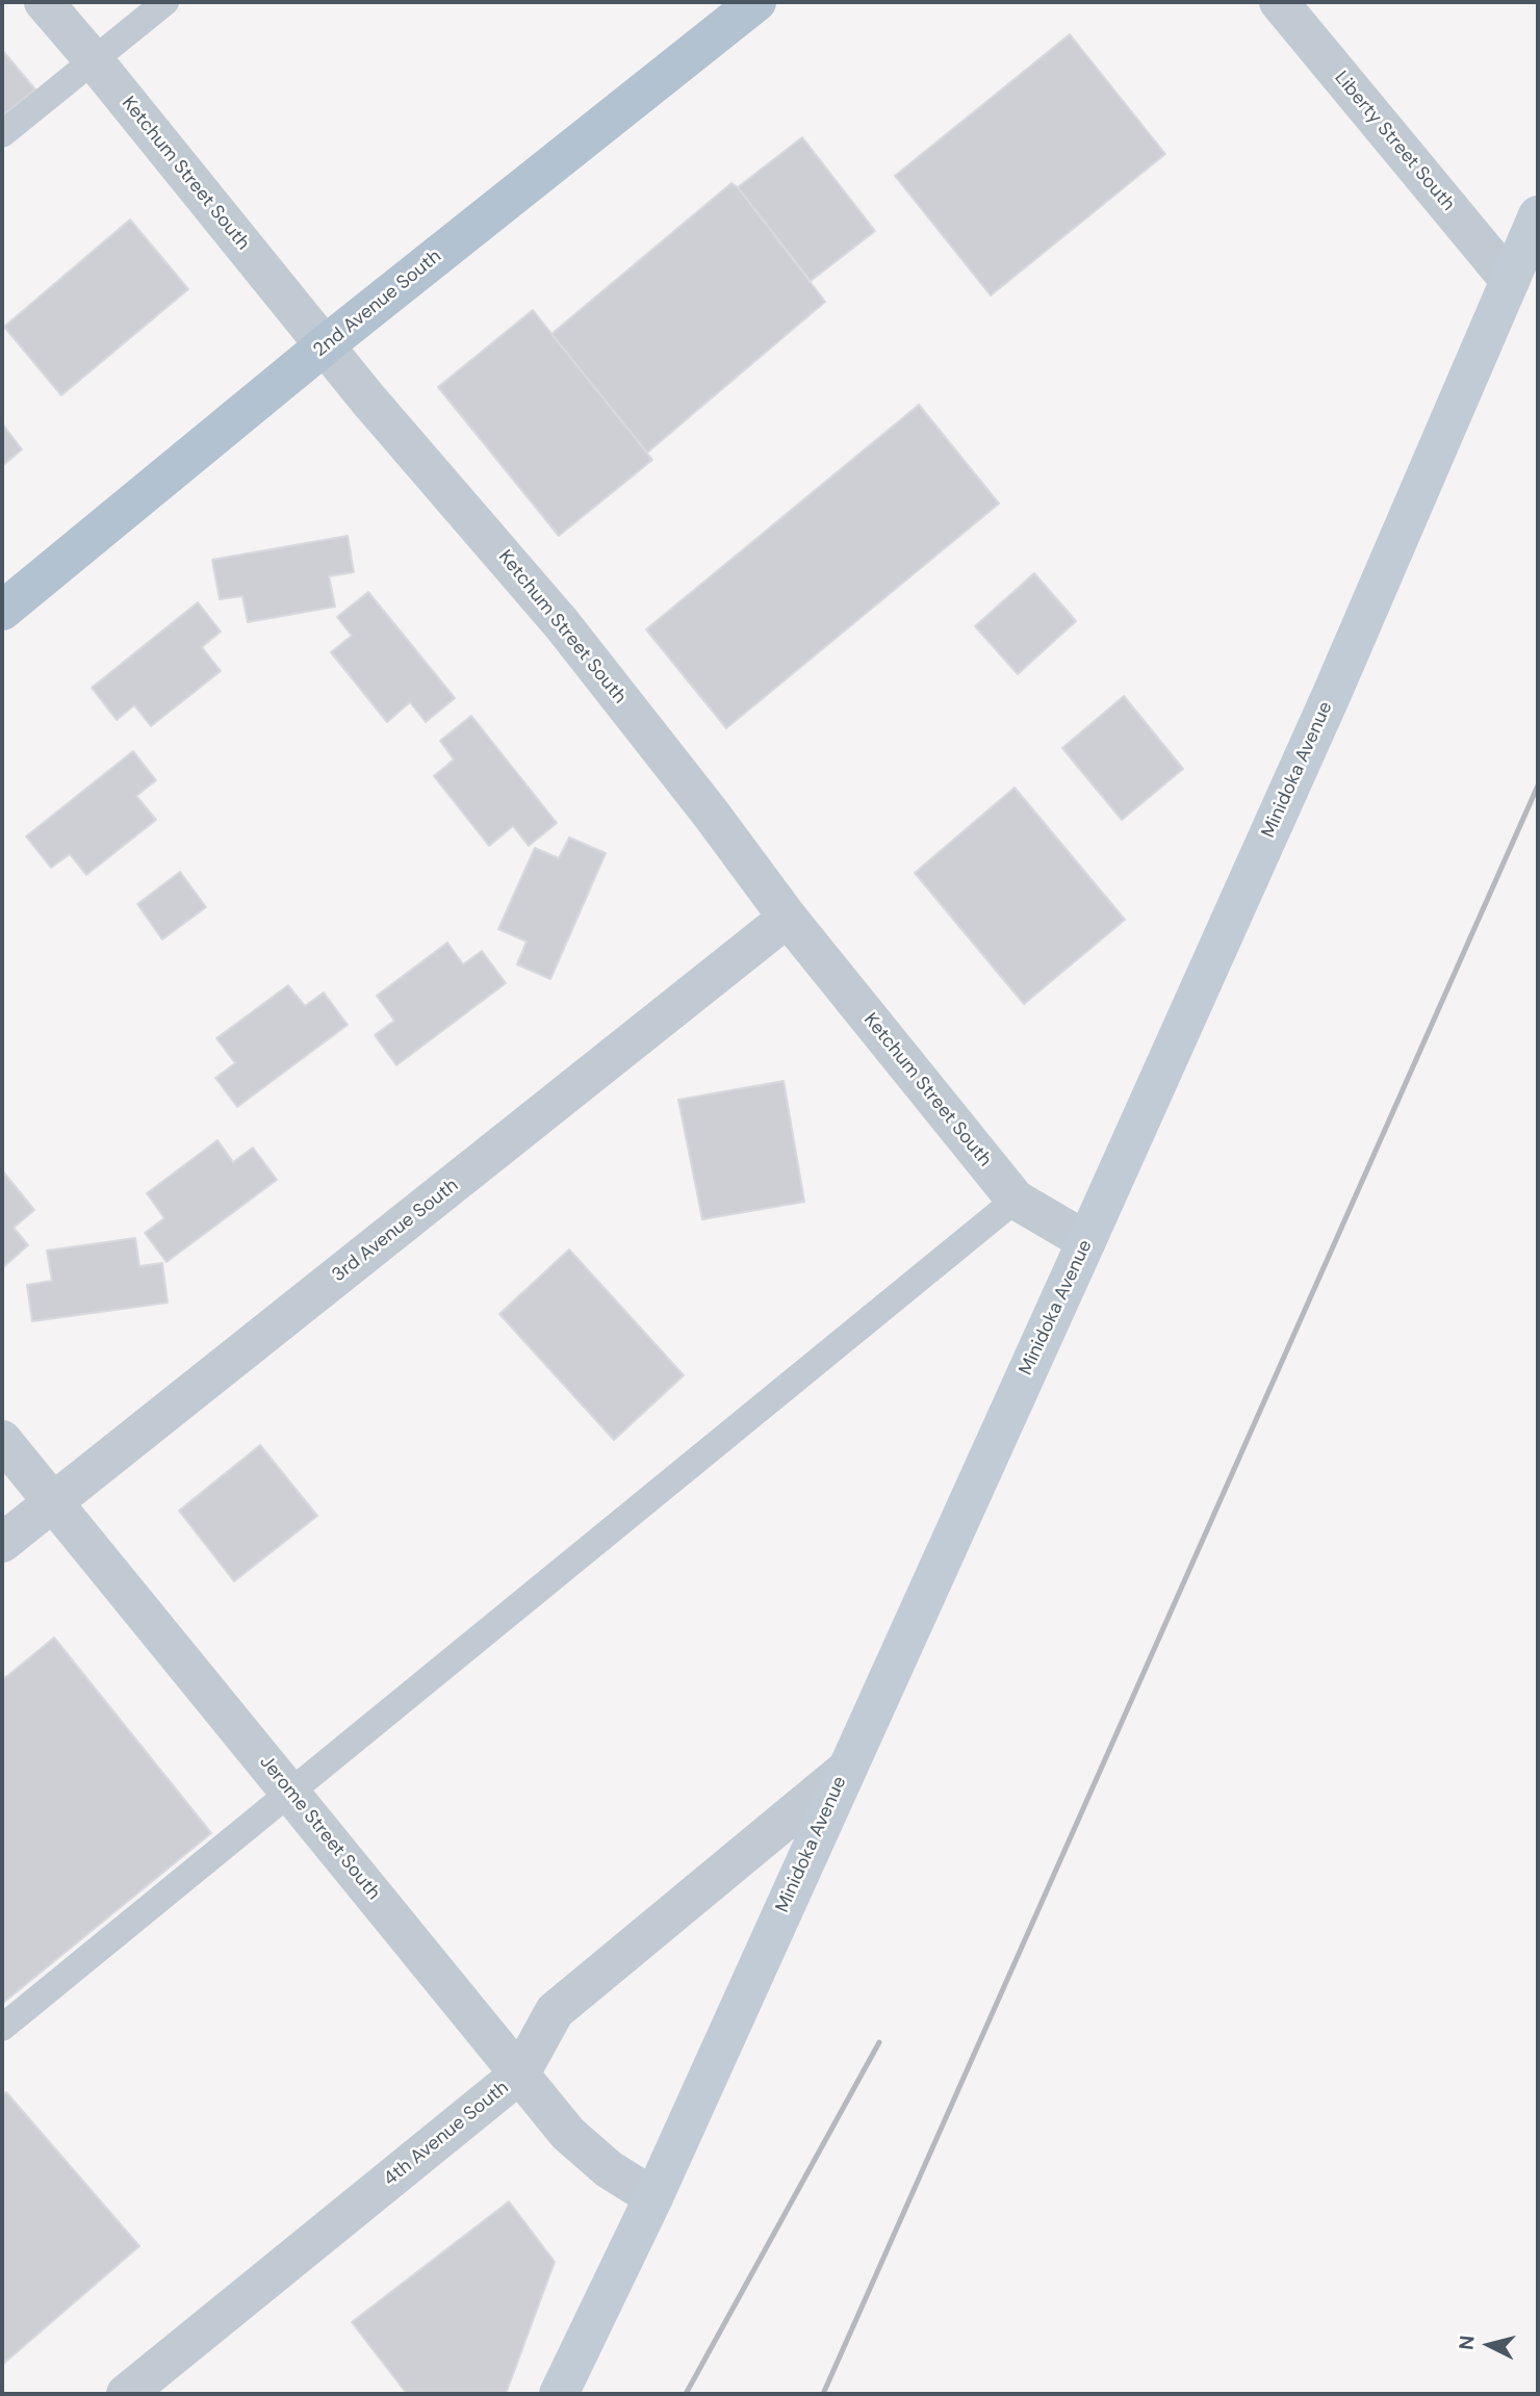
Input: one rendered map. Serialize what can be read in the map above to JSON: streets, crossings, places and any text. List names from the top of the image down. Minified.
{"streets":{"main road":["2nd Avenue South"],"street":["Liberty Street South","Ketchum Street South","Minidoka Avenue","3rd Avenue South","Jerome Street South","4th Avenue South"]},"crossings":[["Liberty Street South","Minidoka Avenue"],["Ketchum Street South","2nd Avenue South"],["Ketchum Street South","Minidoka Avenue"],["Ketchum Street South","3rd Avenue South"],["Minidoka Avenue","Jerome Street South"],["Minidoka Avenue","4th Avenue South"],["3rd Avenue South","Jerome Street South"],["Jerome Street South","4th Avenue South"]],"north":"left"}
